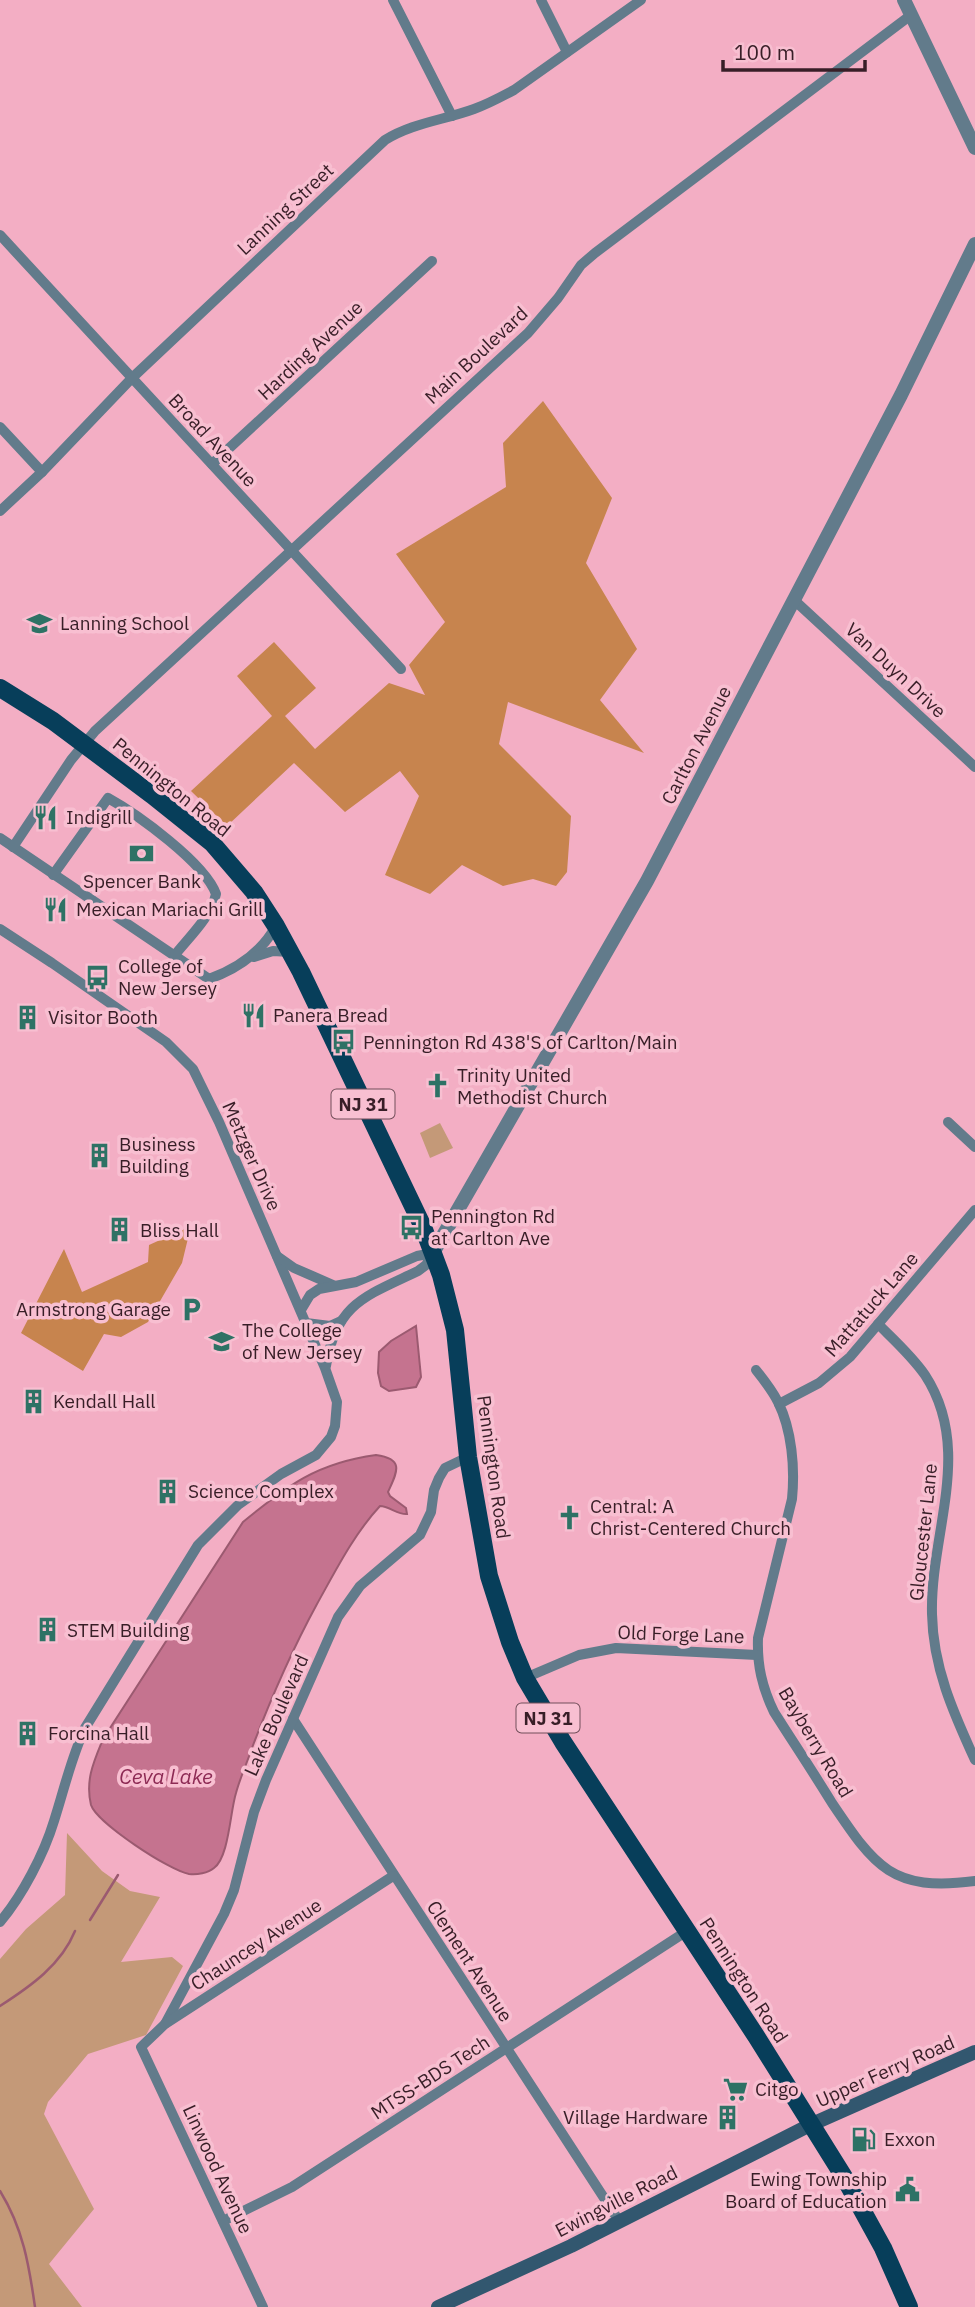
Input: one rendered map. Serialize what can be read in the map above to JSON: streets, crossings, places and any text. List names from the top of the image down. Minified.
{"streets":{"main road":["Pennington Road","NJ 31","Upper Ferry Road","Ewingville Road"],"street":["Lanning Street","Harding Avenue","Main Boulevard","Broad Avenue","Van Duyn Drive","Carlton Avenue","Metzger Drive","Mattatuck Lane","Gloucester Lane","Old Forge Lane","Lake Boulevard","Bayberry Road","Chauncey Avenue","Clement Avenue","MTSS-BDS Tech","Linwood Avenue"]},"crossings":[["Lanning Street","Broad Avenue"],["Harding Avenue","Broad Avenue"],["Main Boulevard","Broad Avenue"],["Main Boulevard","Pennington Road"],["Van Duyn Drive","Carlton Avenue"],["Carlton Avenue","Pennington Road"],["Pennington Road","Old Forge Lane"],["Pennington Road","Lake Boulevard"],["Pennington Road","Upper Ferry Road"],["Pennington Road","MTSS-BDS Tech"],["Pennington Road","Ewingville Road"],["Mattatuck Lane","Gloucester Lane"],["Mattatuck Lane","Bayberry Road"],["Old Forge Lane","Bayberry Road"],["Lake Boulevard","Chauncey Avenue"],["Lake Boulevard","Clement Avenue"],["Chauncey Avenue","Clement Avenue"],["Chauncey Avenue","Linwood Avenue"],["Clement Avenue","MTSS-BDS Tech"],["Clement Avenue","Ewingville Road"],["Upper Ferry Road","Ewingville Road"],["MTSS-BDS Tech","Linwood Avenue"]],"water":["Ceva Lake"],"places":{"school or university":["Lanning School","The College of New Jersey"],"restaurant":["Indigrill","Mexican Mariachi Grill","Panera Bread"],"bank":["Spencer Bank"],"bus stop":["College of New Jersey","Pennington Rd 438'S of Carlton/Main","Pennington Rd at Carlton Ave"],"building":["Visitor Booth","Business Building","Bliss Hall","Kendall Hall","Science Complex","STEM Building","Forcina Hall","Village Hardware"],"church":["Trinity United Methodist Church","Central: A Christ-Centered Church"],"parking":["Armstrong Garage"],"supermarket":["Citgo"],"fuel station":["Exxon"],"public building":["Ewing Township Board of Education"]},"scale_bar":"100 m"}
